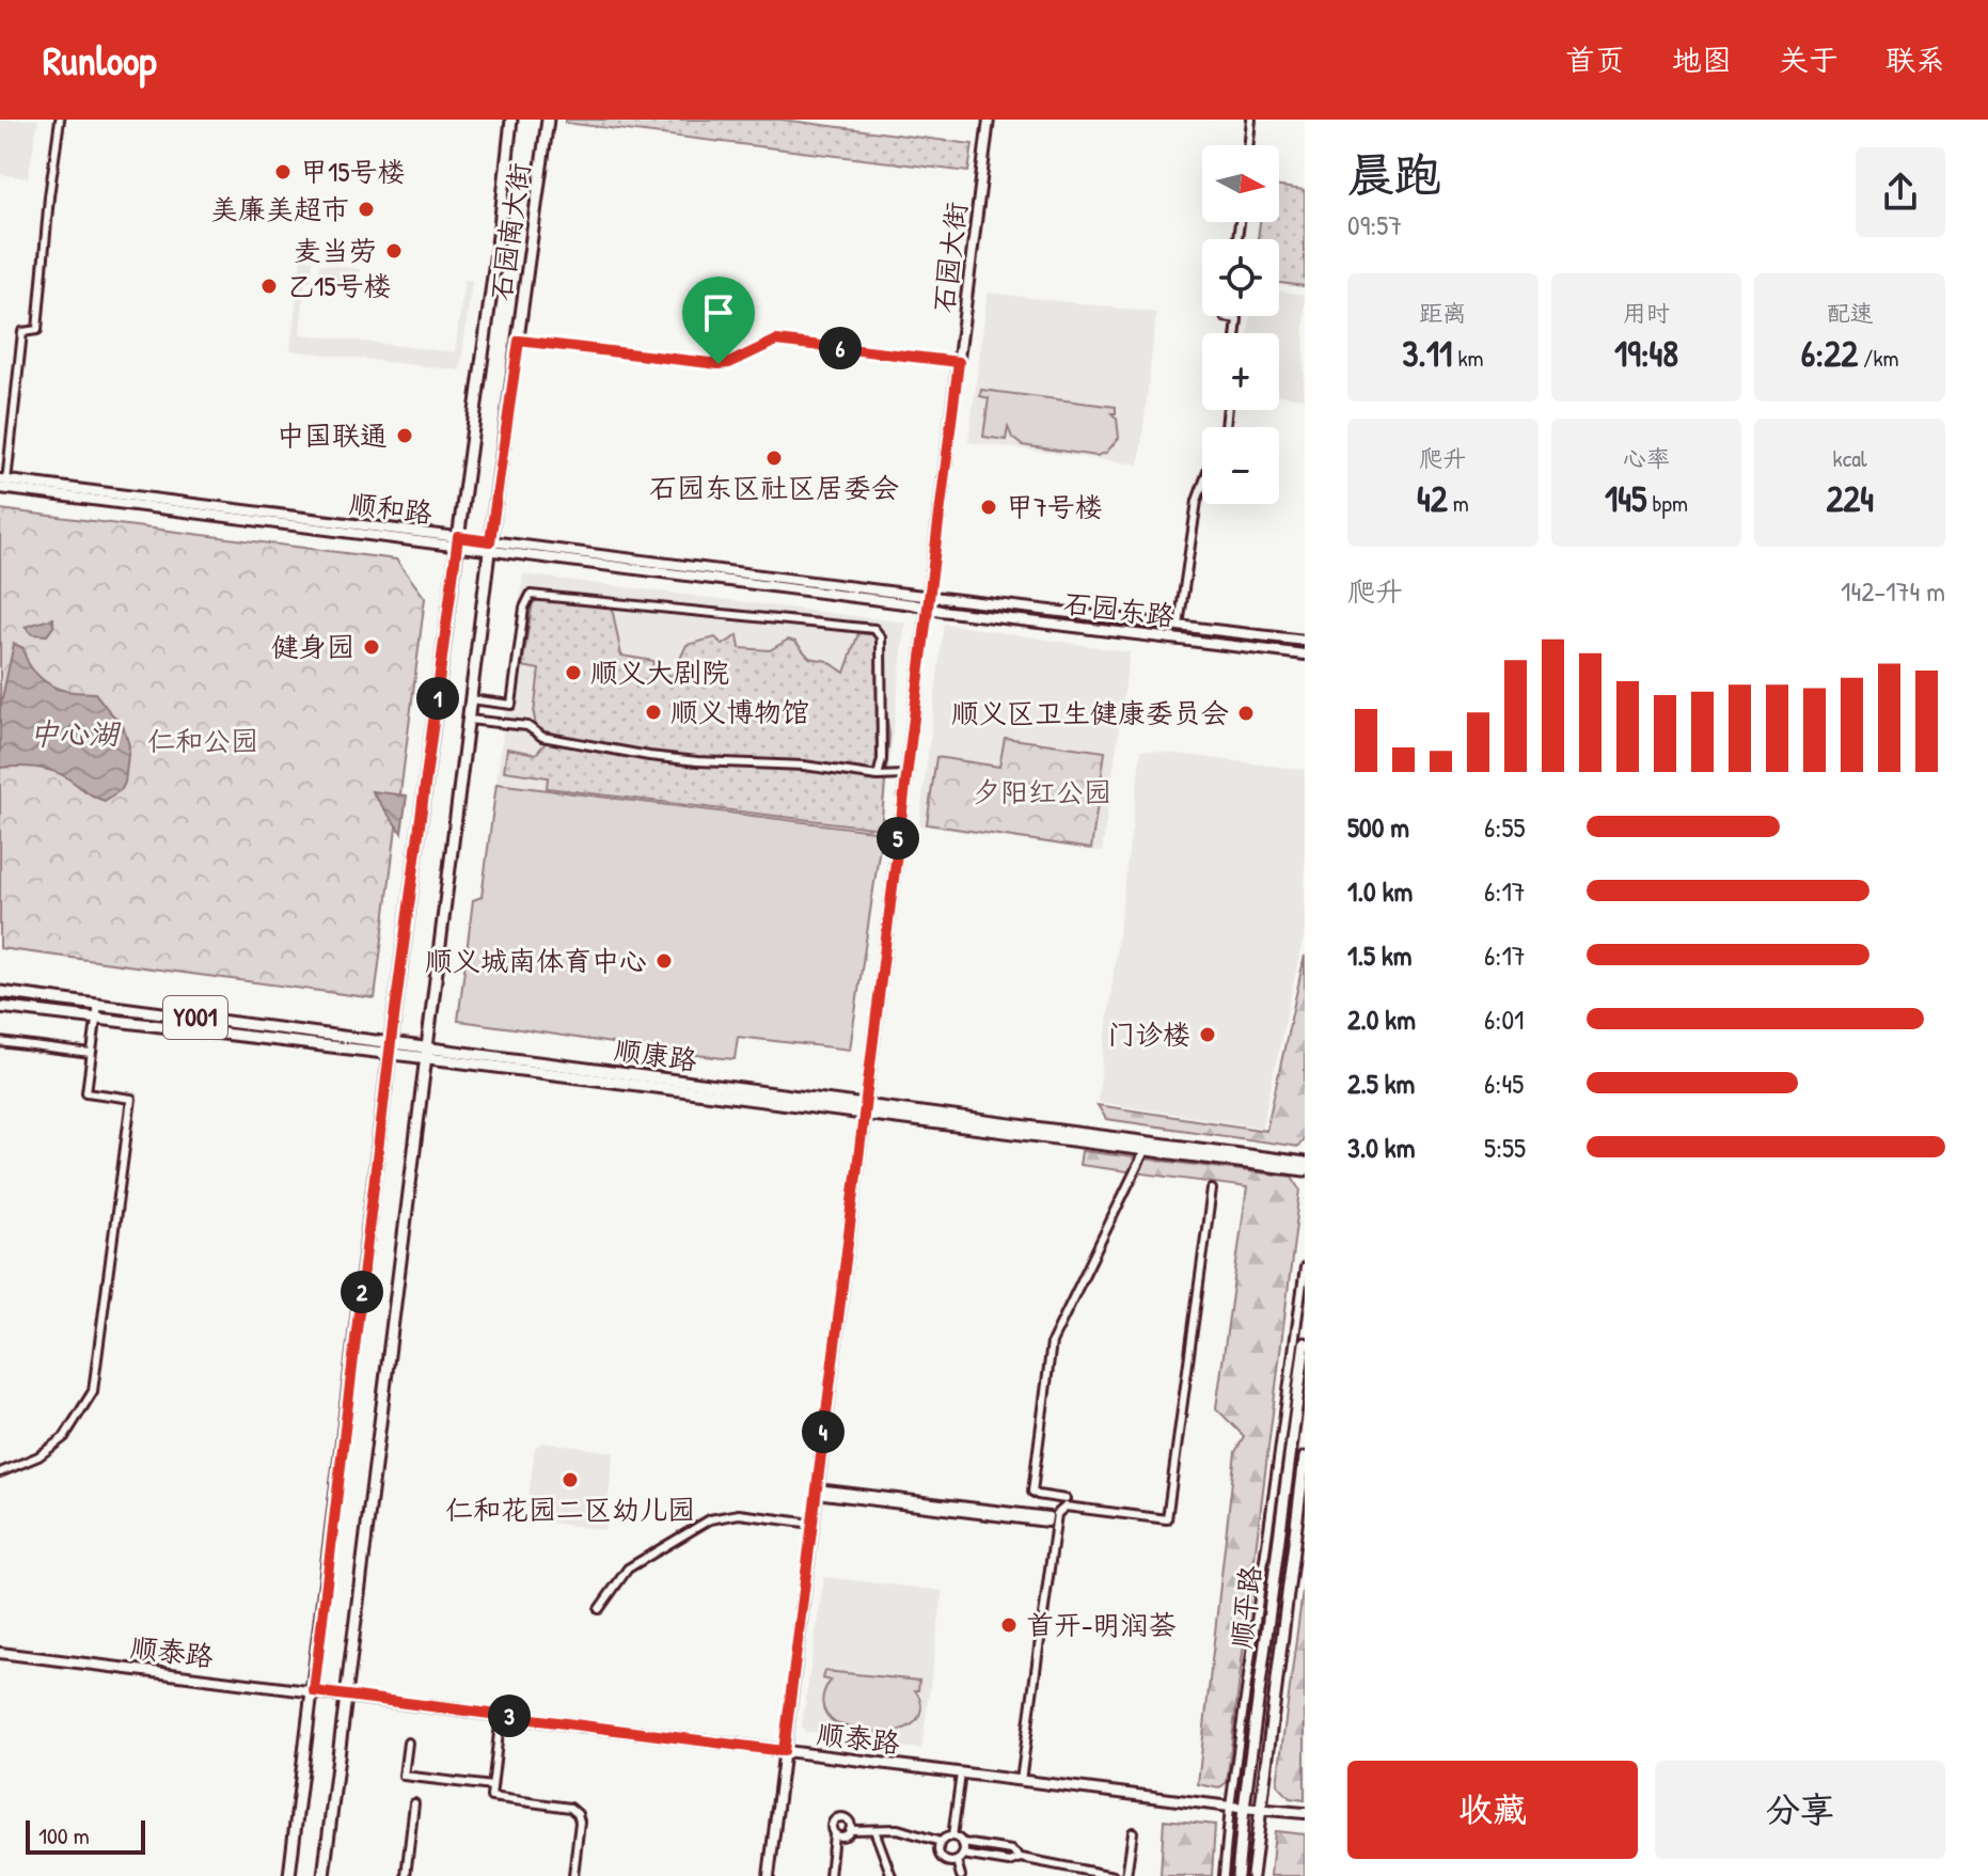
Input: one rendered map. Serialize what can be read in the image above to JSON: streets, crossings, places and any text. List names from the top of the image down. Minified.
{"streets":{"main road":["石园南大街","Y001","顺康路","顺平路"],"street":["石园大街","顺和路","石园东路","顺泰路"]},"crossings":[["石园南大街","顺和路"],["石园南大街","顺康路"],["石园南大街","顺泰路"],["石园大街","顺和路"],["石园大街","石园东路"],["石园大街","顺康路"],["石园大街","顺泰路"],["顺和路","石园东路"],["顺平路","顺泰路"]],"water":["中心湖"],"parks":["仁和公园","夕阳红公园"],"places":["甲15号楼","美廉美超市","麦当劳","乙15号楼","中国联通","石园东区社区居委会","甲7号楼","健身园","顺义大剧院","顺义博物馆","顺义区卫生健康委员会","顺义城南体育中心","门诊楼","仁和花园二区幼儿园","首开-明润荟"],"scale_bar":"100 m","north":"right","page":{"header":"Runloop","nav":["首页","地图","关于","联系"],"heading":["晨跑","09:57"],"map_buttons":["+","−"],"stats":[["距离","3.11 km"],["用时","19:48"],["配速","6:22 /km"],["爬升","42 m"],["心率","145 bpm"],["kcal","224"]],"pins":["6","1","5","2","4","3"],"chart":["爬升","142–174 m"],"list":[{"name":"500 m","note":"6:55"},{"name":"1.0 km","note":"6:17"},{"name":"1.5 km","note":"6:17"},{"name":"2.0 km","note":"6:01"},{"name":"2.5 km","note":"6:45"},{"name":"3.0 km","note":"5:55"}],"buttons":["收藏","分享"],"scale":"100 m"}}
